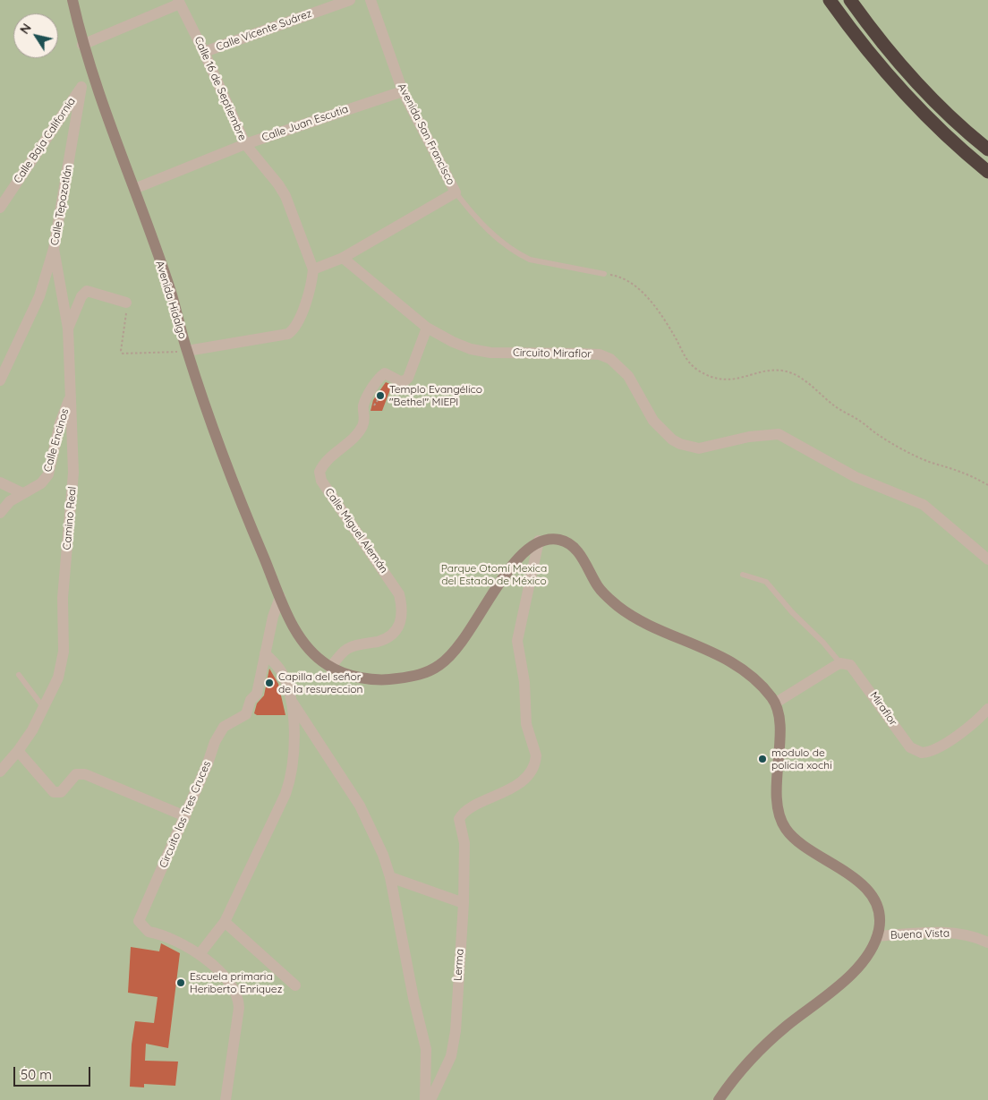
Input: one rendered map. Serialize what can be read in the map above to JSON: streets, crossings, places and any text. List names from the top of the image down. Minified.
{"streets":{"main road":["Avenida Hidalgo"],"street":["Calle Vicente Suárez","Calle 16 de Septiembre","Calle Juan Escutia","Avenida San Francisco","Calle Baja California","Calle Tepozotlán","Circuito Miraflor","Calle Encinos","Camino Real","Calle Miguel Alemán","Miraflor","Circuito las Tres Cruces","Buena Vista","Lerma"]},"crossings":[["Calle Vicente Suárez","Calle 16 de Septiembre"],["Calle 16 de Septiembre","Calle Juan Escutia"],["Calle Juan Escutia","Avenida San Francisco"],["Calle Juan Escutia","Avenida Hidalgo"],["Calle Baja California","Calle Tepozotlán"],["Calle Baja California","Avenida Hidalgo"],["Calle Tepozotlán","Camino Real"],["Avenida Hidalgo","Calle Miguel Alemán"],["Avenida Hidalgo","Circuito las Tres Cruces"],["Circuito Miraflor","Calle Miguel Alemán"],["Calle Encinos","Camino Real"]],"parks":["Parque Otomí Mexica del Estado de México"],"places":["Templo Evangélico \"Bethel\" MIEPI","Capilla del señor de la resureccion","modulo de policia xochi","Escuela primaria Heriberto Enriquez"],"scale_bar":"50 m","north":"top left"}
